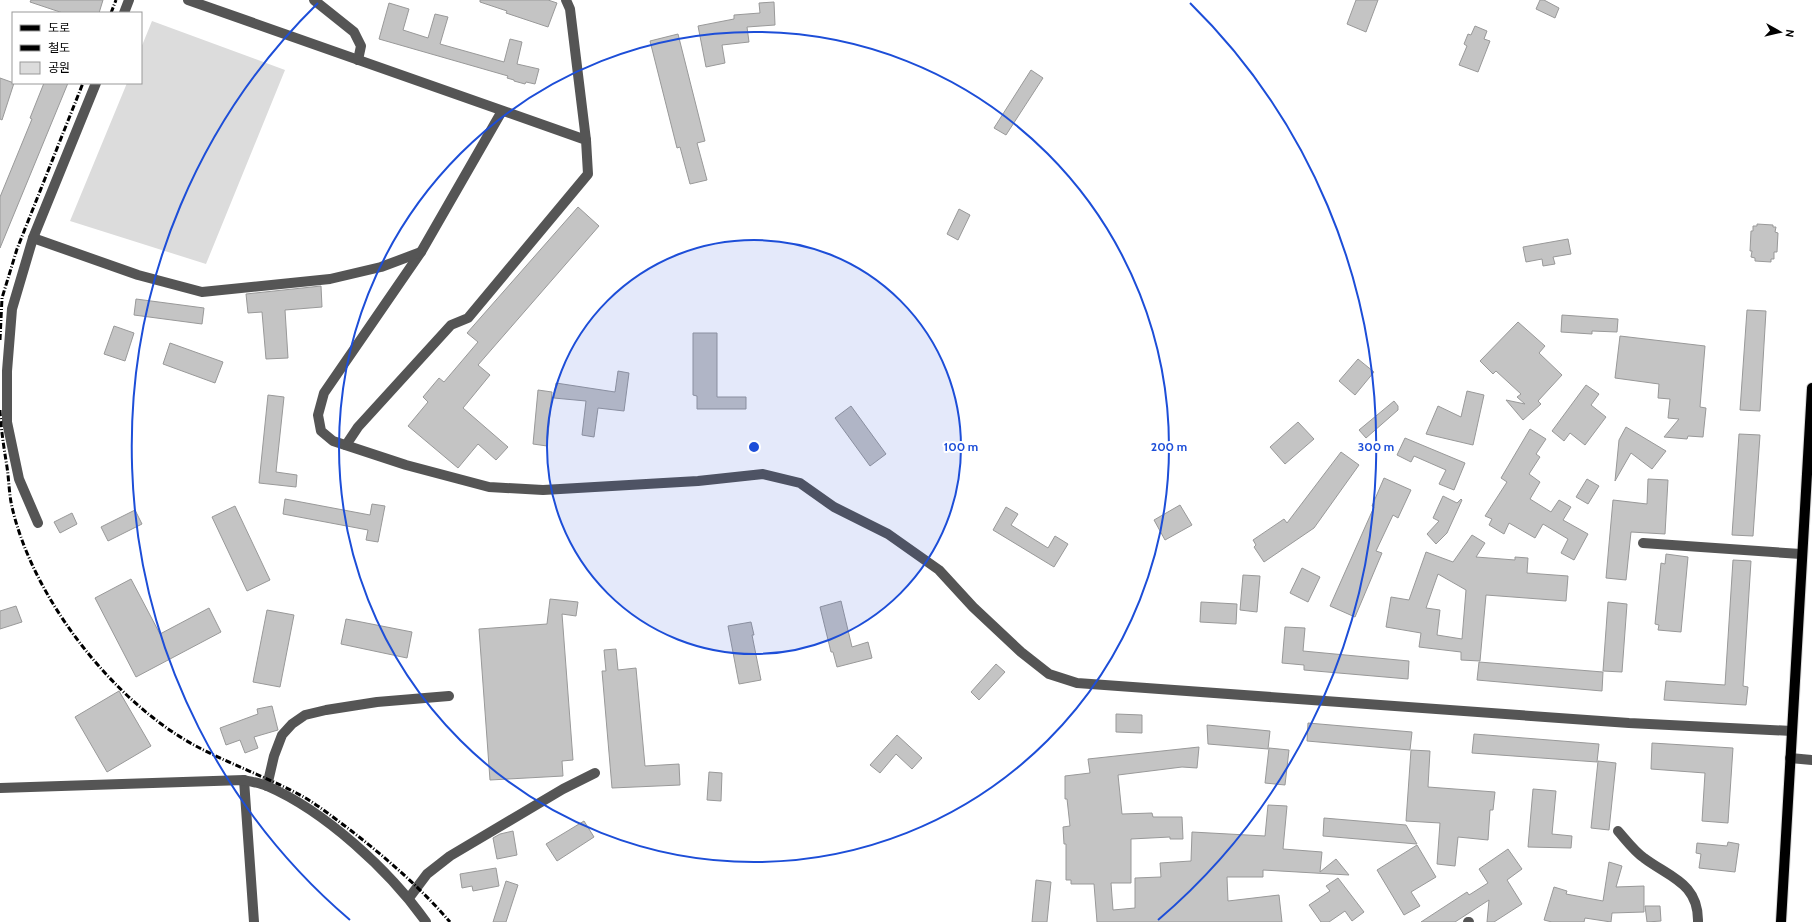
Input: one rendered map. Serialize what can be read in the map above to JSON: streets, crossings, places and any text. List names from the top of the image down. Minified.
{"legend":["도로","철도","공원"],"north":"right","rings":["100 m","200 m","300 m"]}
